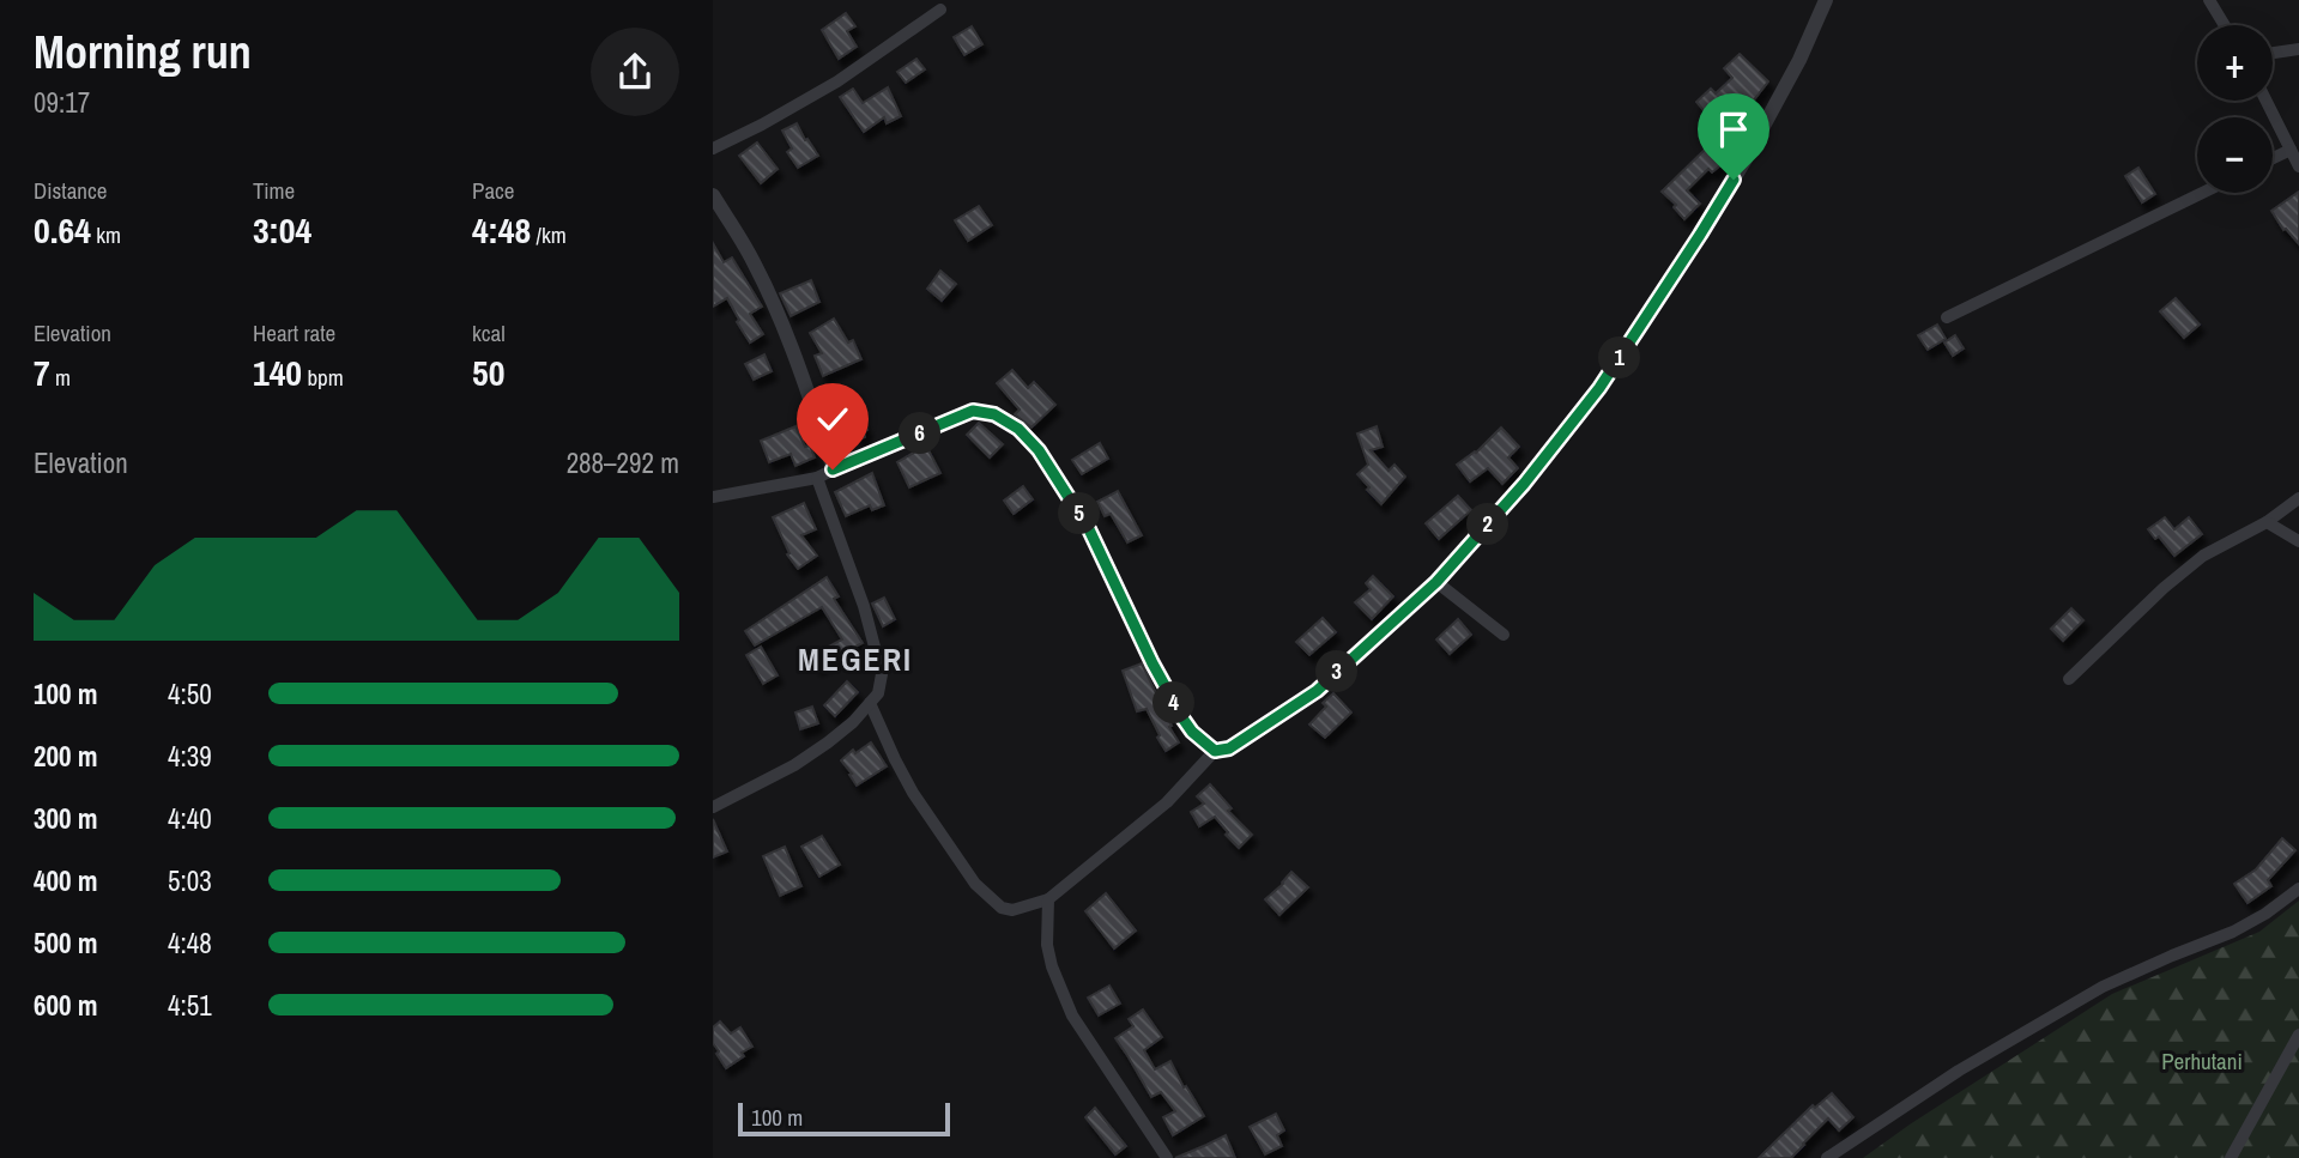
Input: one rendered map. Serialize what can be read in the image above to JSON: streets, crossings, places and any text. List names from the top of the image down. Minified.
{"districts":["MEGERI"],"parks":["Perhutani"],"scale_bar":"100 m","page":{"heading":["Morning run","09:17"],"map_buttons":["+","−"],"stats":[["Distance","0.64 km"],["Time","3:04"],["Pace","4:48 /km"],["Elevation","7 m"],["Heart rate","140 bpm"],["kcal","50"]],"pins":["1","6","5","2","3","4"],"chart":["Elevation","288–292 m"],"list":[{"name":"100 m","note":"4:50"},{"name":"200 m","note":"4:39"},{"name":"300 m","note":"4:40"},{"name":"400 m","note":"5:03"},{"name":"500 m","note":"4:48"},{"name":"600 m","note":"4:51"}],"scale":"100 m"}}
